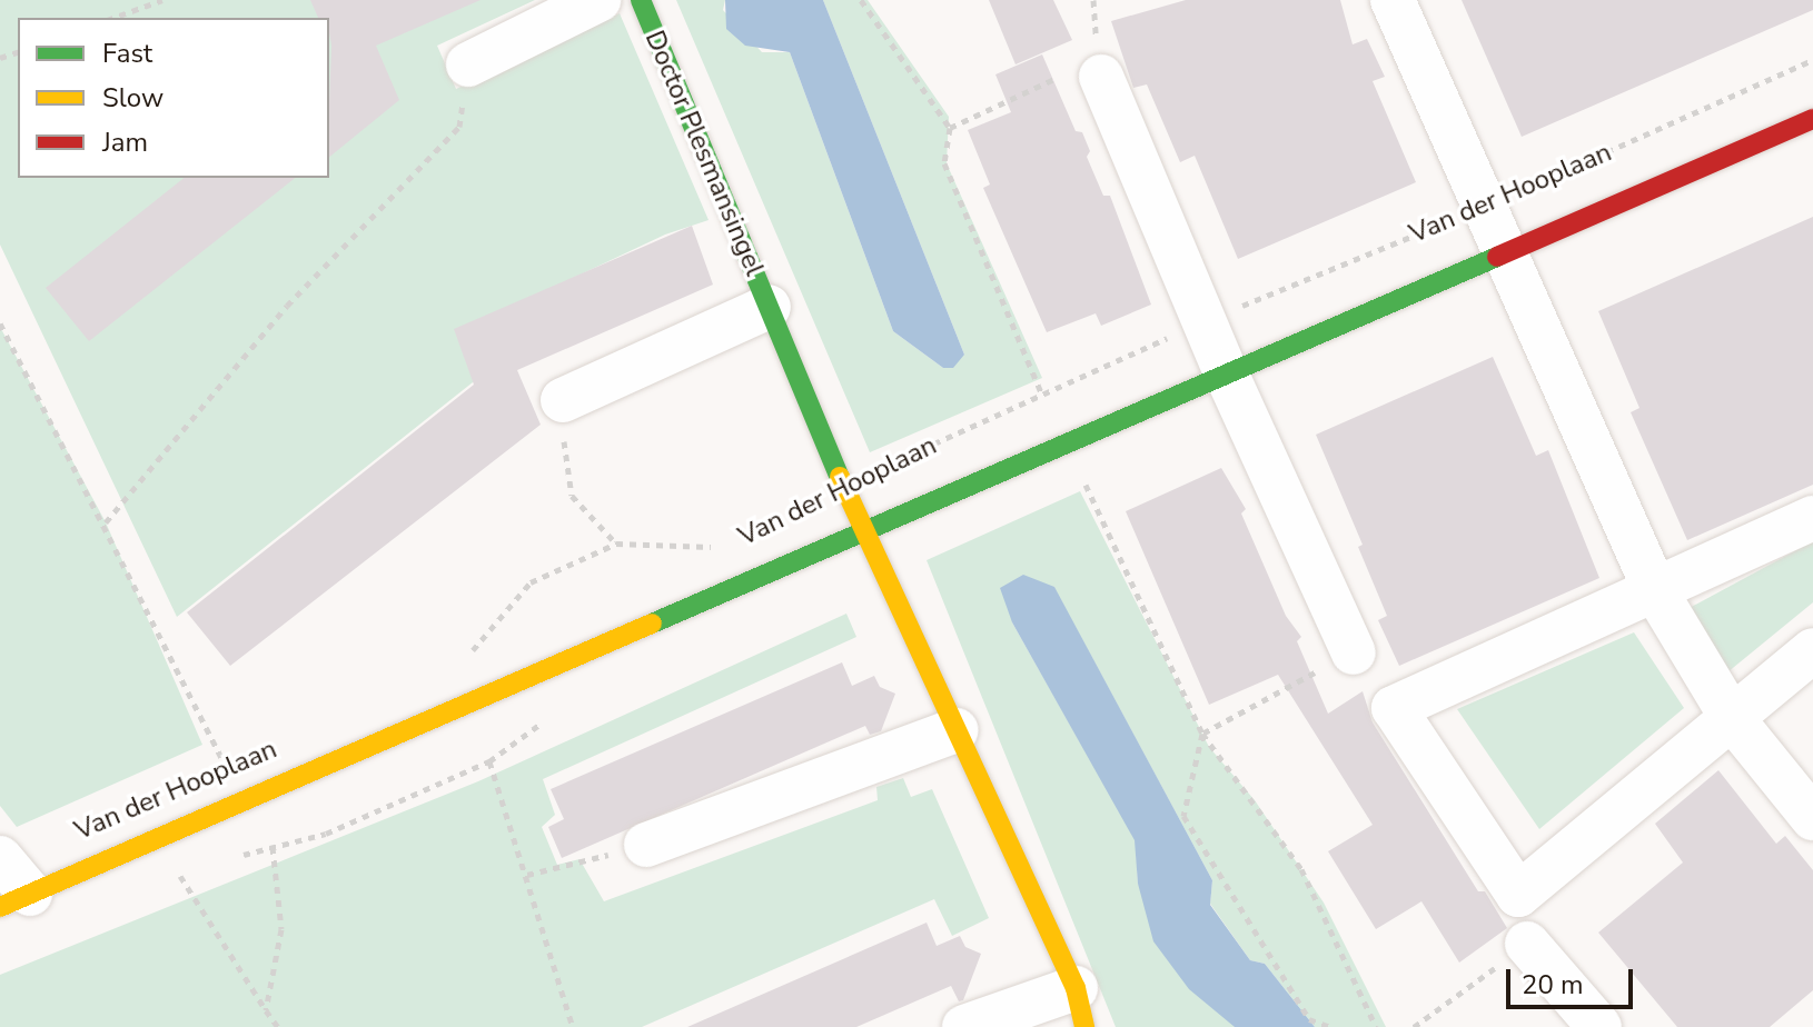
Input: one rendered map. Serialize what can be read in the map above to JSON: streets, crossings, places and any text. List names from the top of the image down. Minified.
{"streets":{"street":["Doctor Plesmansingel","Van der Hooplaan"]},"crossings":[["Doctor Plesmansingel","Van der Hooplaan"]],"legend":["Fast","Slow","Jam"],"scale_bar":"20 m"}
